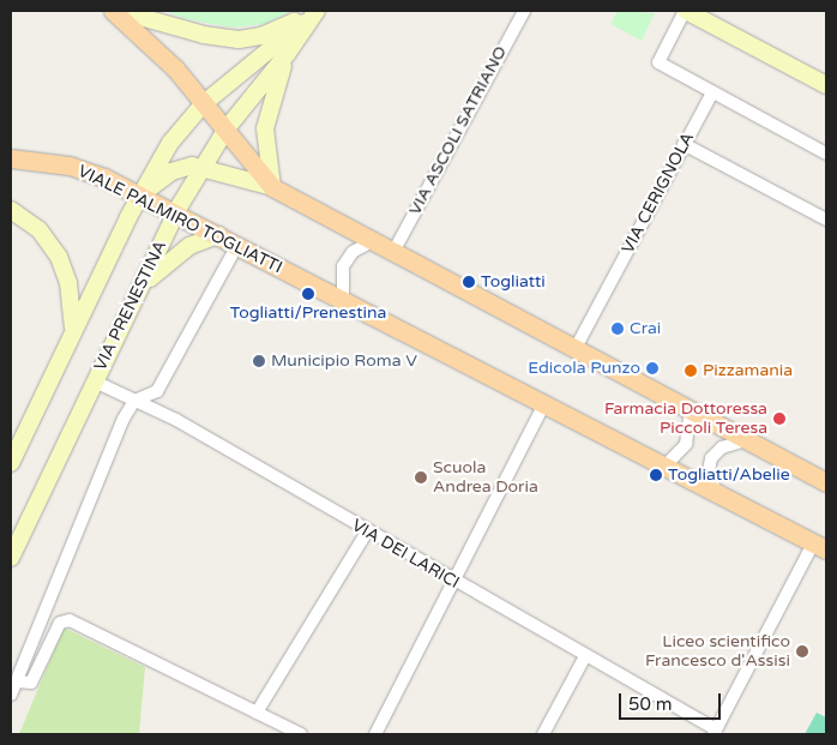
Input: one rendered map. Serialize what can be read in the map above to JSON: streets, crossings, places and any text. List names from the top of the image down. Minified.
{"streets":{"main road":["VIALE PALMIRO TOGLIATTI","VIA PRENESTINA"],"street":["VIA ASCOLI SATRIANO","VIA CERIGNOLA","VIA DEI LARICI"]},"crossings":[["VIALE PALMIRO TOGLIATTI","VIA PRENESTINA"],["VIA PRENESTINA","VIA DEI LARICI"]],"places":["Togliatti","Togliatti/Prenestina","Crai","Municipio Roma V","Edicola Punzo","Pizzamania","Farmacia Dottoressa Piccoli Teresa","Togliatti/Abelie","Scuola Andrea Doria","Liceo scientifico Francesco d'Assisi"],"scale_bar":"50 m"}
